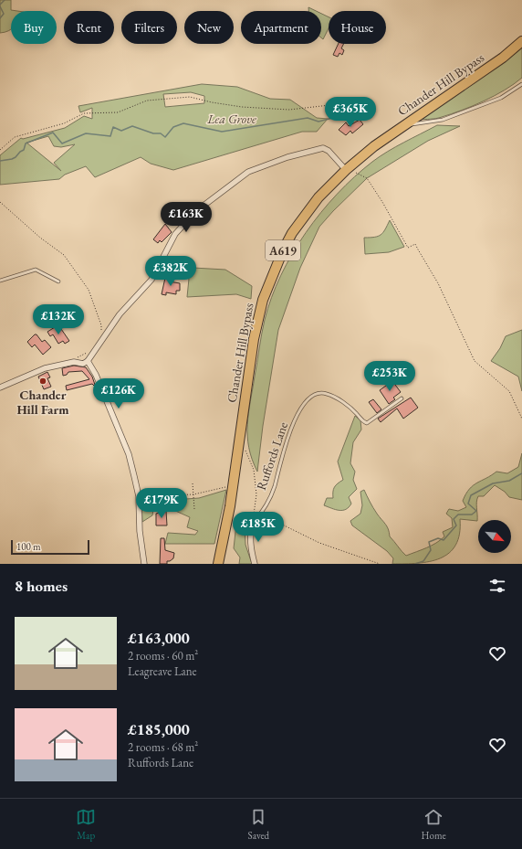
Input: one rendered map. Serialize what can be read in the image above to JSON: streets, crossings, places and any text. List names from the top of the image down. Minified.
{"streets":{"highway":["Chander Hill Bypass","A619"],"lane":["Ruffords Lane"]},"parks":["Lea Grove"],"places":["Chander Hill Farm"],"scale_bar":"100 m","north":"bottom right","page":{"chip":["Buy","Rent","Filters","New","Apartment","House"],"price":["£365K","£163K","£382K","£132K","£253K","£126K","£179K","£185K"],"scale":"100 m","heading":"8 homes","list":[{"name":"£163,000","note":"2 rooms · 60 m² · Leagreave Lane"},{"name":"£185,000","note":"2 rooms · 68 m² · Ruffords Lane"}],"tabs":["Map","Saved","Home"]}}
